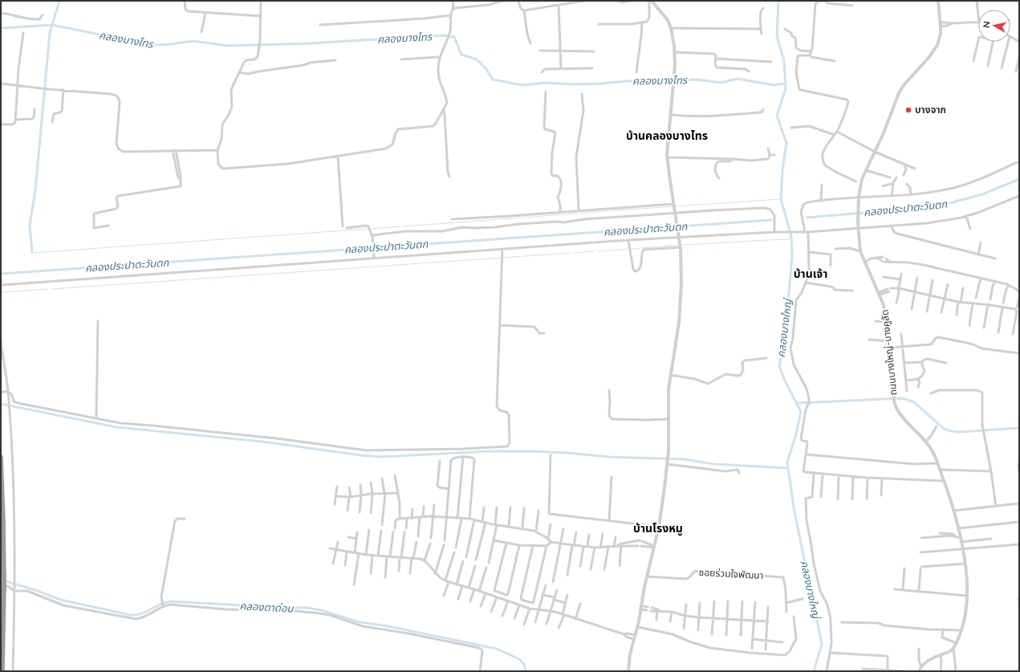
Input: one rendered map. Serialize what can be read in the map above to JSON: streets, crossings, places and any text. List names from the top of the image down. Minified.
{"streets":{"street":["ถนนบางใหญ่-บางคูลัด","ซอยร่วมใจพัฒนา"]},"districts":["บ้านคลองบางไทร","บ้านเจ้า","บ้านโรงหมู"],"water":["คลองบางไทร","คลองประปาตะวันตก","คลองบางใหญ่","คลองตาด่อน"],"places":["บางจาก"],"north":"left"}
